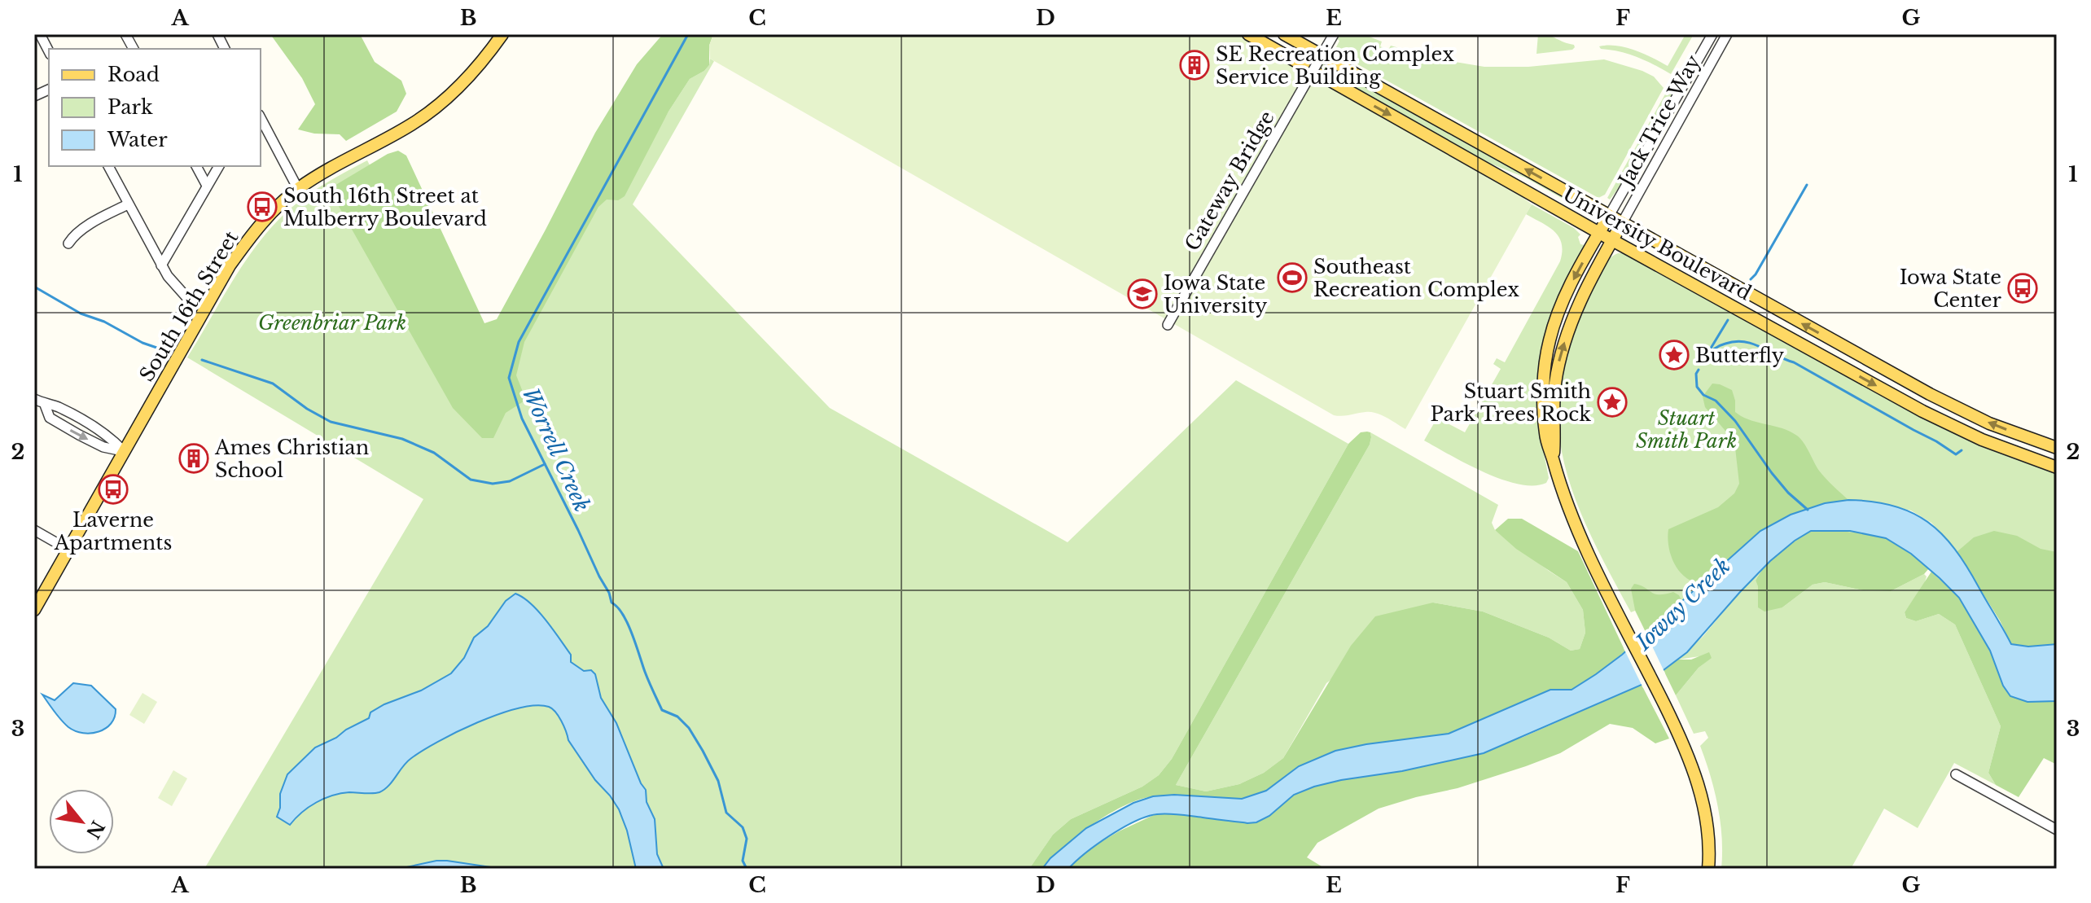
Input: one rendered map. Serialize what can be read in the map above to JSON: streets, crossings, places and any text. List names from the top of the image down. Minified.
{"streets":{"main road":["University Boulevard","South 16th Street"],"street":["Jack Trice Way","Gateway Bridge"]},"crossings":[["Jack Trice Way","University Boulevard"]],"water":["Worrell Creek","Ioway Creek"],"parks":["Greenbriar Park","Stuart Smith Park"],"places":{"building":["SE Recreation Complex Service Building","Ames Christian School"],"bus stop":["South 16th Street at Mulberry Boulevard","Iowa State Center","Laverne Apartments"],"sports":["Southeast Recreation Complex"],"school or university":["Iowa State University"],"place":["Butterfly","Stuart Smith Park Trees Rock"]},"legend":["Road","Park","Water"],"north":"bottom right","grid":{"columns":["A","B","C","D","E","F","G"],"rows":["1","2","3"]}}
